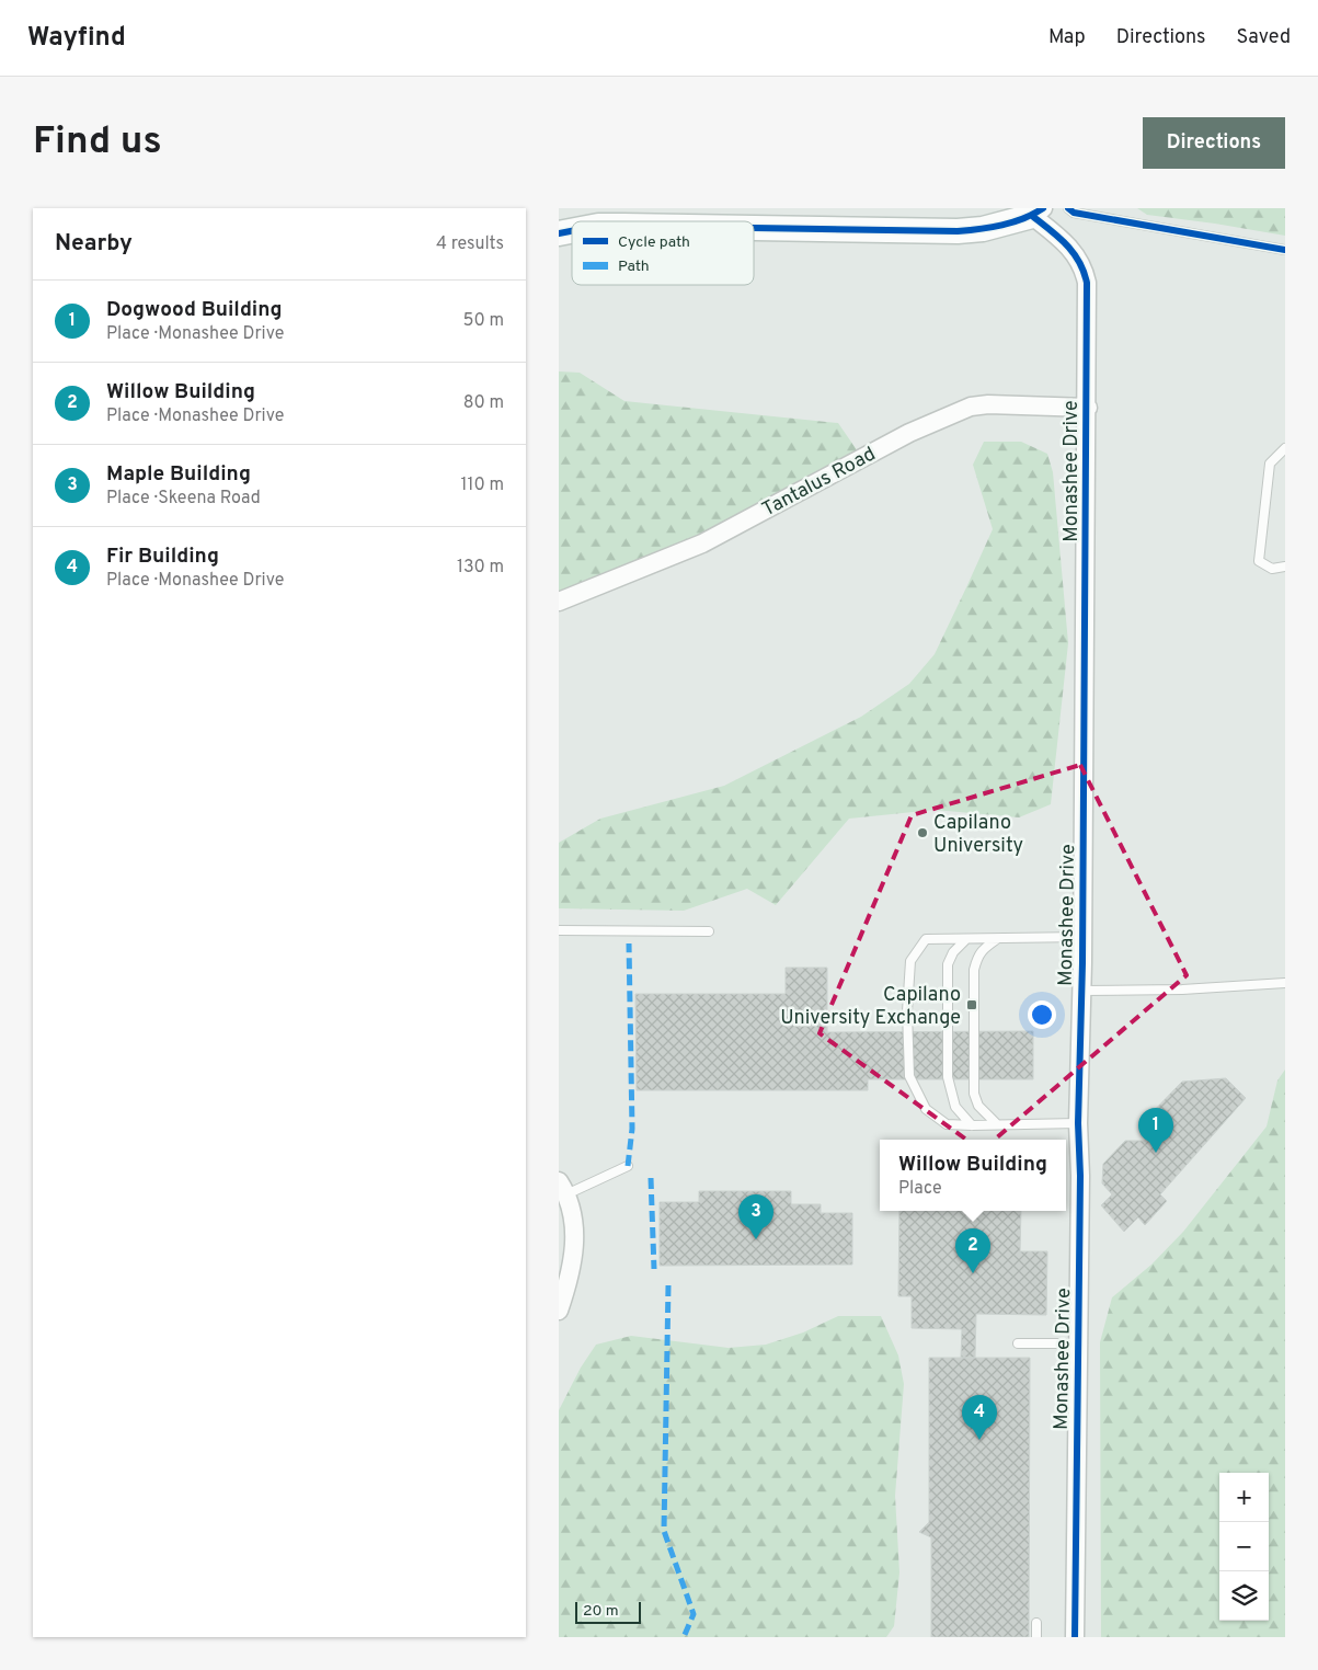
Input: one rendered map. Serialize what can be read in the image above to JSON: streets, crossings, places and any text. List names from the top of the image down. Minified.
{"streets":{"street":["Monashee Drive","Tantalus Road"]},"crossings":[["Monashee Drive","Tantalus Road"]],"places":{"other":["Capilano University"],"transit":["Capilano University Exchange"]},"legend":["Cycle path","Path"],"scale_bar":"20 m","page":{"header":"Wayfind","nav":["Map","Directions","Saved"],"buttons":"Directions","title":"Find us","heading":["Nearby","4 results"],"list":[{"mark":"1","name":"Dogwood Building","note":"Place · Monashee Drive","value":"50 m"},{"mark":"2","name":"Willow Building","note":"Place · Monashee Drive","value":"80 m"},{"mark":"3","name":"Maple Building","note":"Place · Skeena Road","value":"110 m"},{"mark":"4","name":"Fir Building","note":"Place · Monashee Drive","value":"130 m"}],"pins":["1","3","2","4"],"popup":["Willow Building","Place"],"map_buttons":["+","−"],"scale":"20 m"}}
